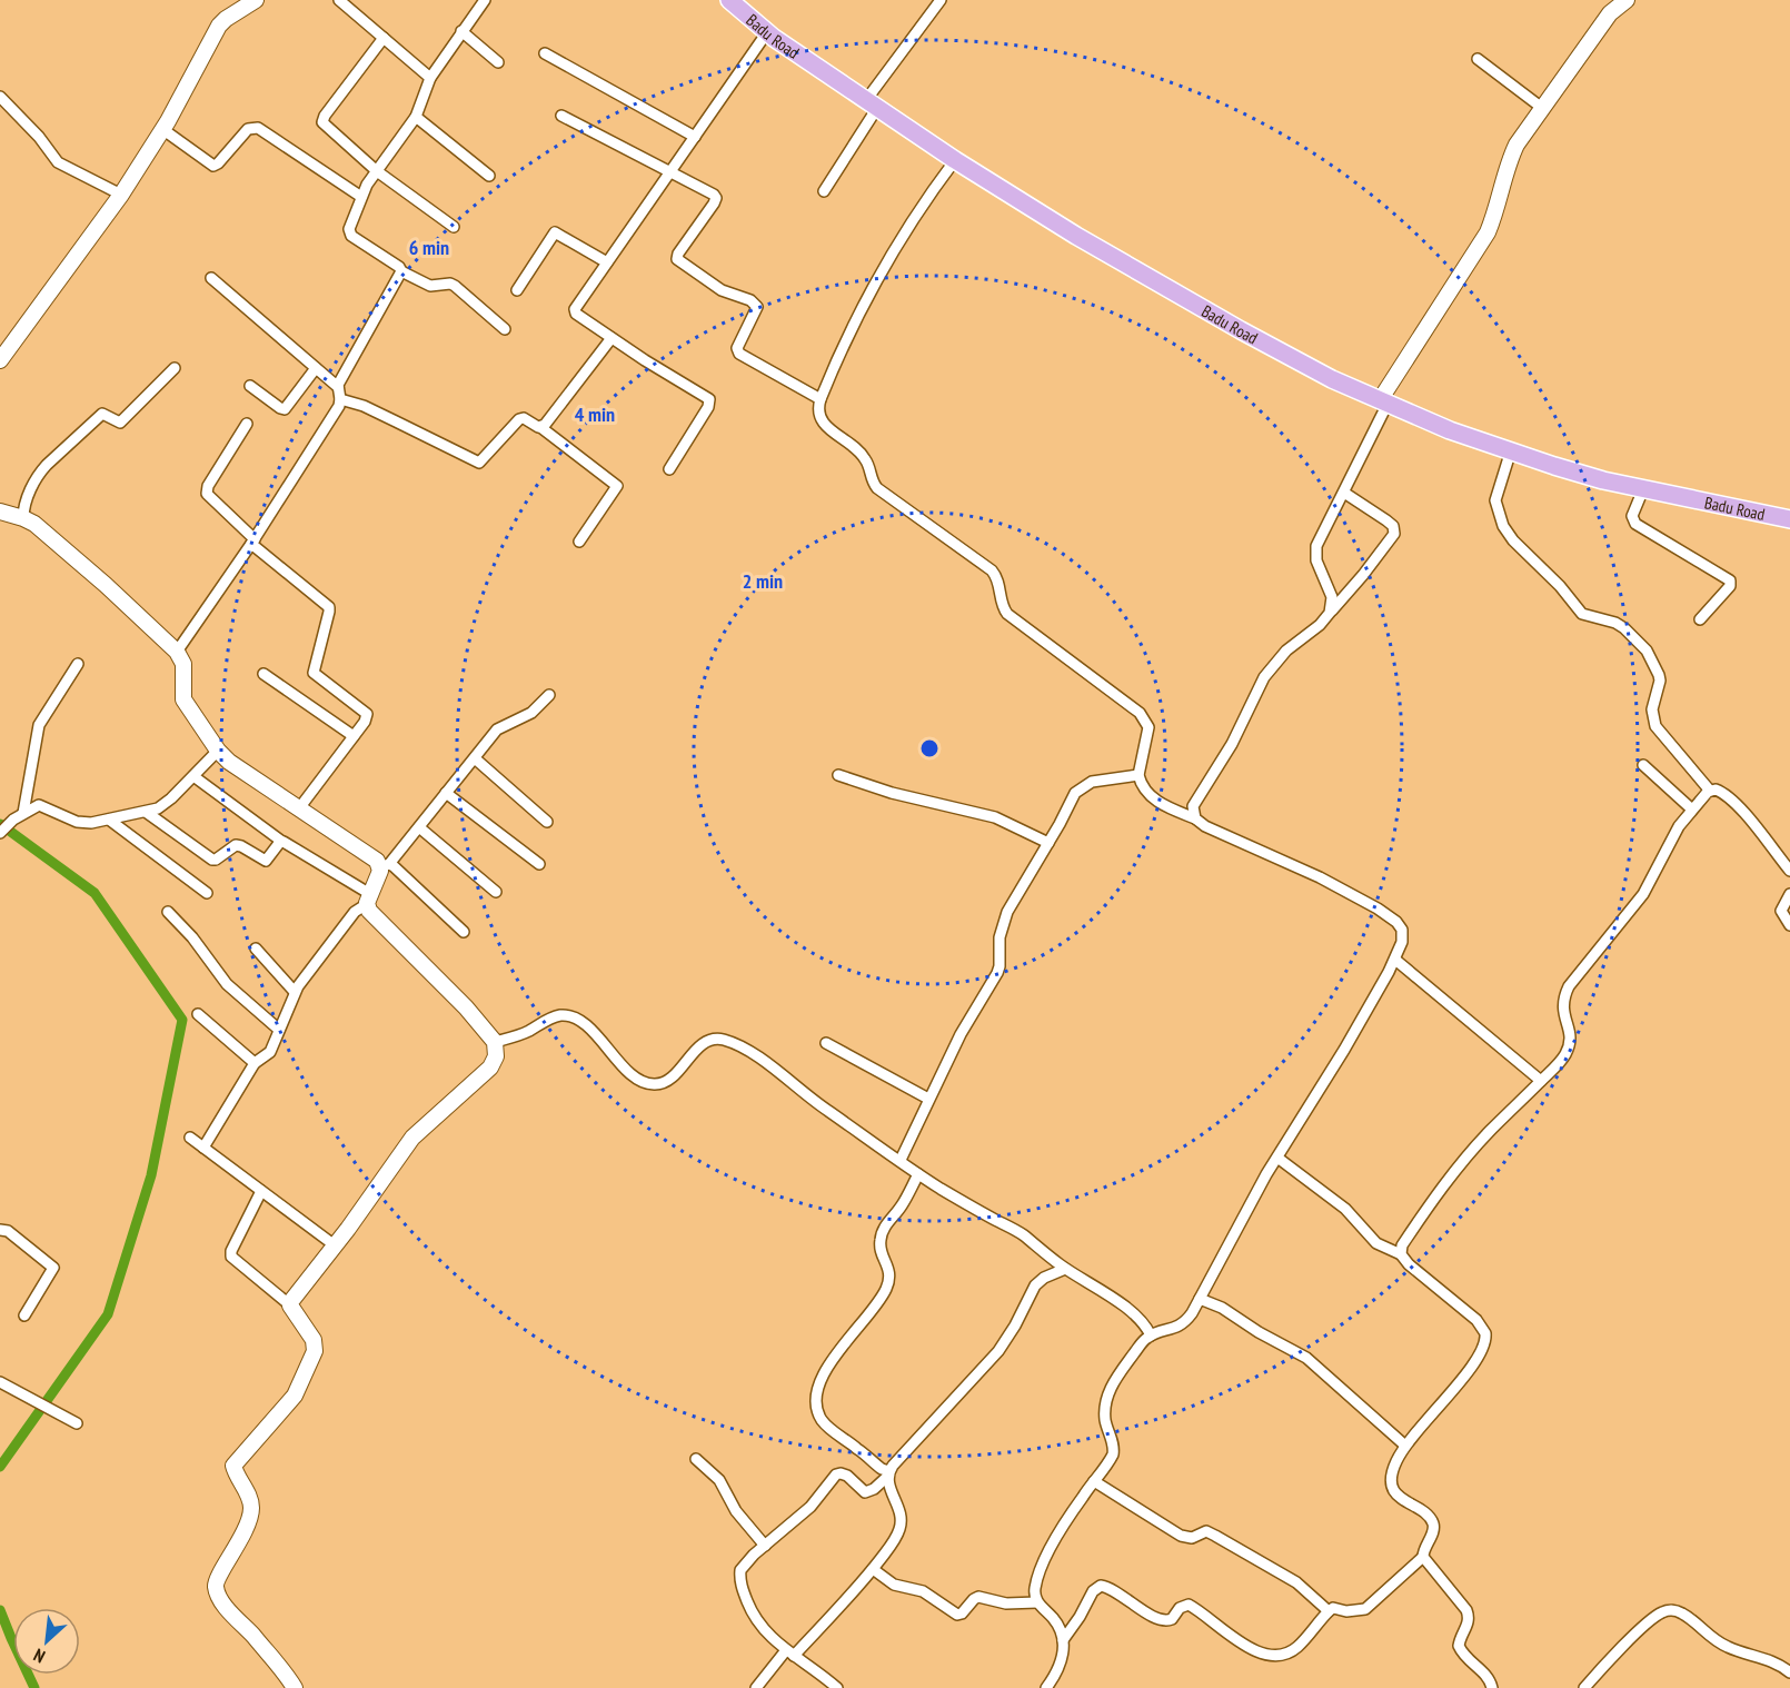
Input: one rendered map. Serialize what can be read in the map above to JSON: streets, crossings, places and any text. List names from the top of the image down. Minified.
{"streets":{"main road":["Badu Road"]},"north":"bottom left","rings":["6 min","4 min","2 min"]}
